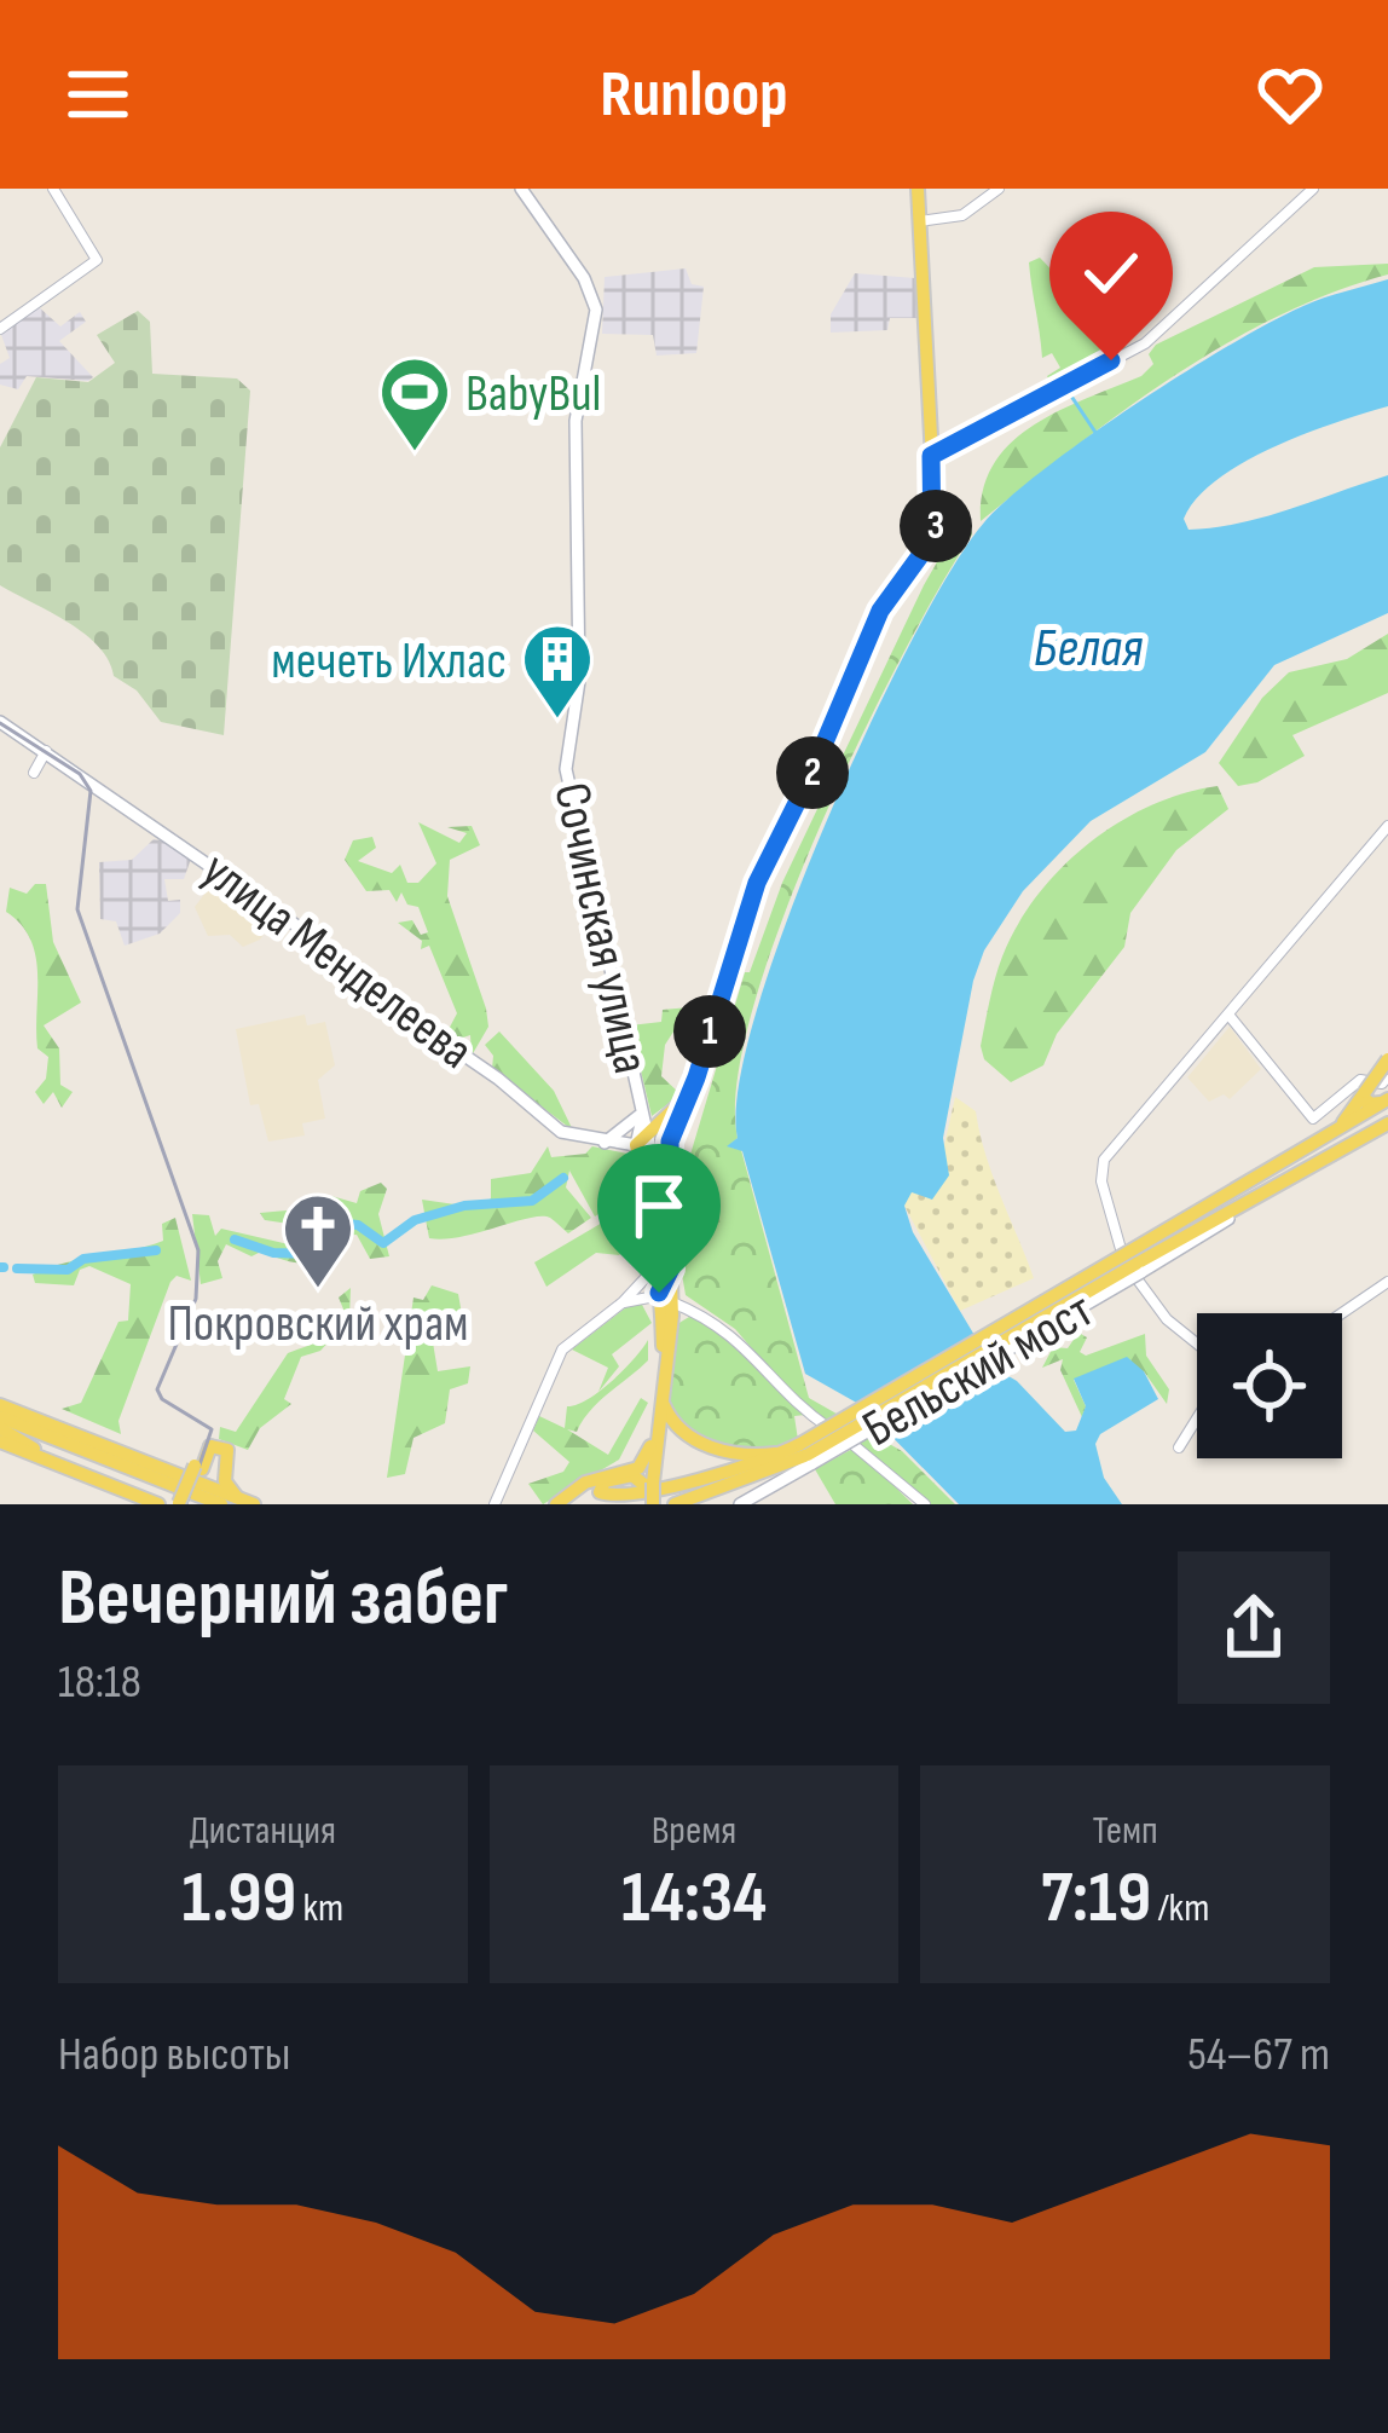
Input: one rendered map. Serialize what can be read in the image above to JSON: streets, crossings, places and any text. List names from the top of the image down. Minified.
{"streets":{"main road":["Сочинская улица","улица Менделеева","Бельский мост"]},"crossings":[["Сочинская улица","улица Менделеева"]],"water":["Белая"],"places":{"sports":["BabyBul"],"building":["мечеть Ихлас"],"church":["Покровский храм"]},"page":{"header":"Runloop","pins":["3","2","1"],"heading":["Вечерний забег","18:18"],"stats":[["Дистанция","1.99 km"],["Время","14:34"],["Темп","7:19 /km"]],"chart":["Набор высоты","54–67 m"]}}
